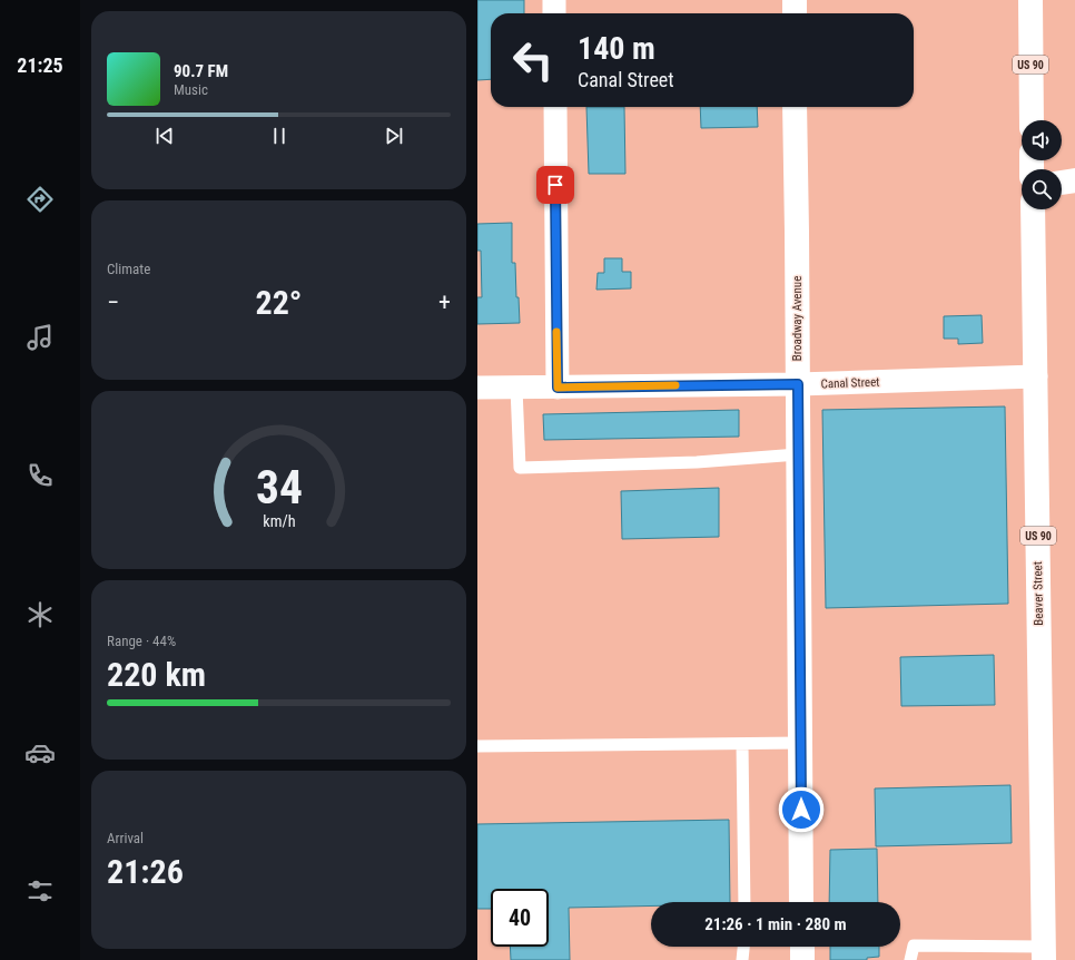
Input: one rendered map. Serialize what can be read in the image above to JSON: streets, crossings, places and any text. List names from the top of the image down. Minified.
{"streets":{"main road":["US 90","Broadway Avenue","Beaver Street"],"street":["Canal Street"]},"crossings":[["Broadway Avenue","Canal Street"],["Canal Street","Beaver Street"]],"page":{"tabs":"21:25","turn":["140 m","Canal Street"],"song":["90.7 FM","Music"],"tile":["Climate",["Range · 44%","220 km"],["Arrival","21:26"]],"heat":["−","22°","+"],"limit":"40","trip":"21:26 · 1 min · 280 m","gauge":["34","km/h"]}}
